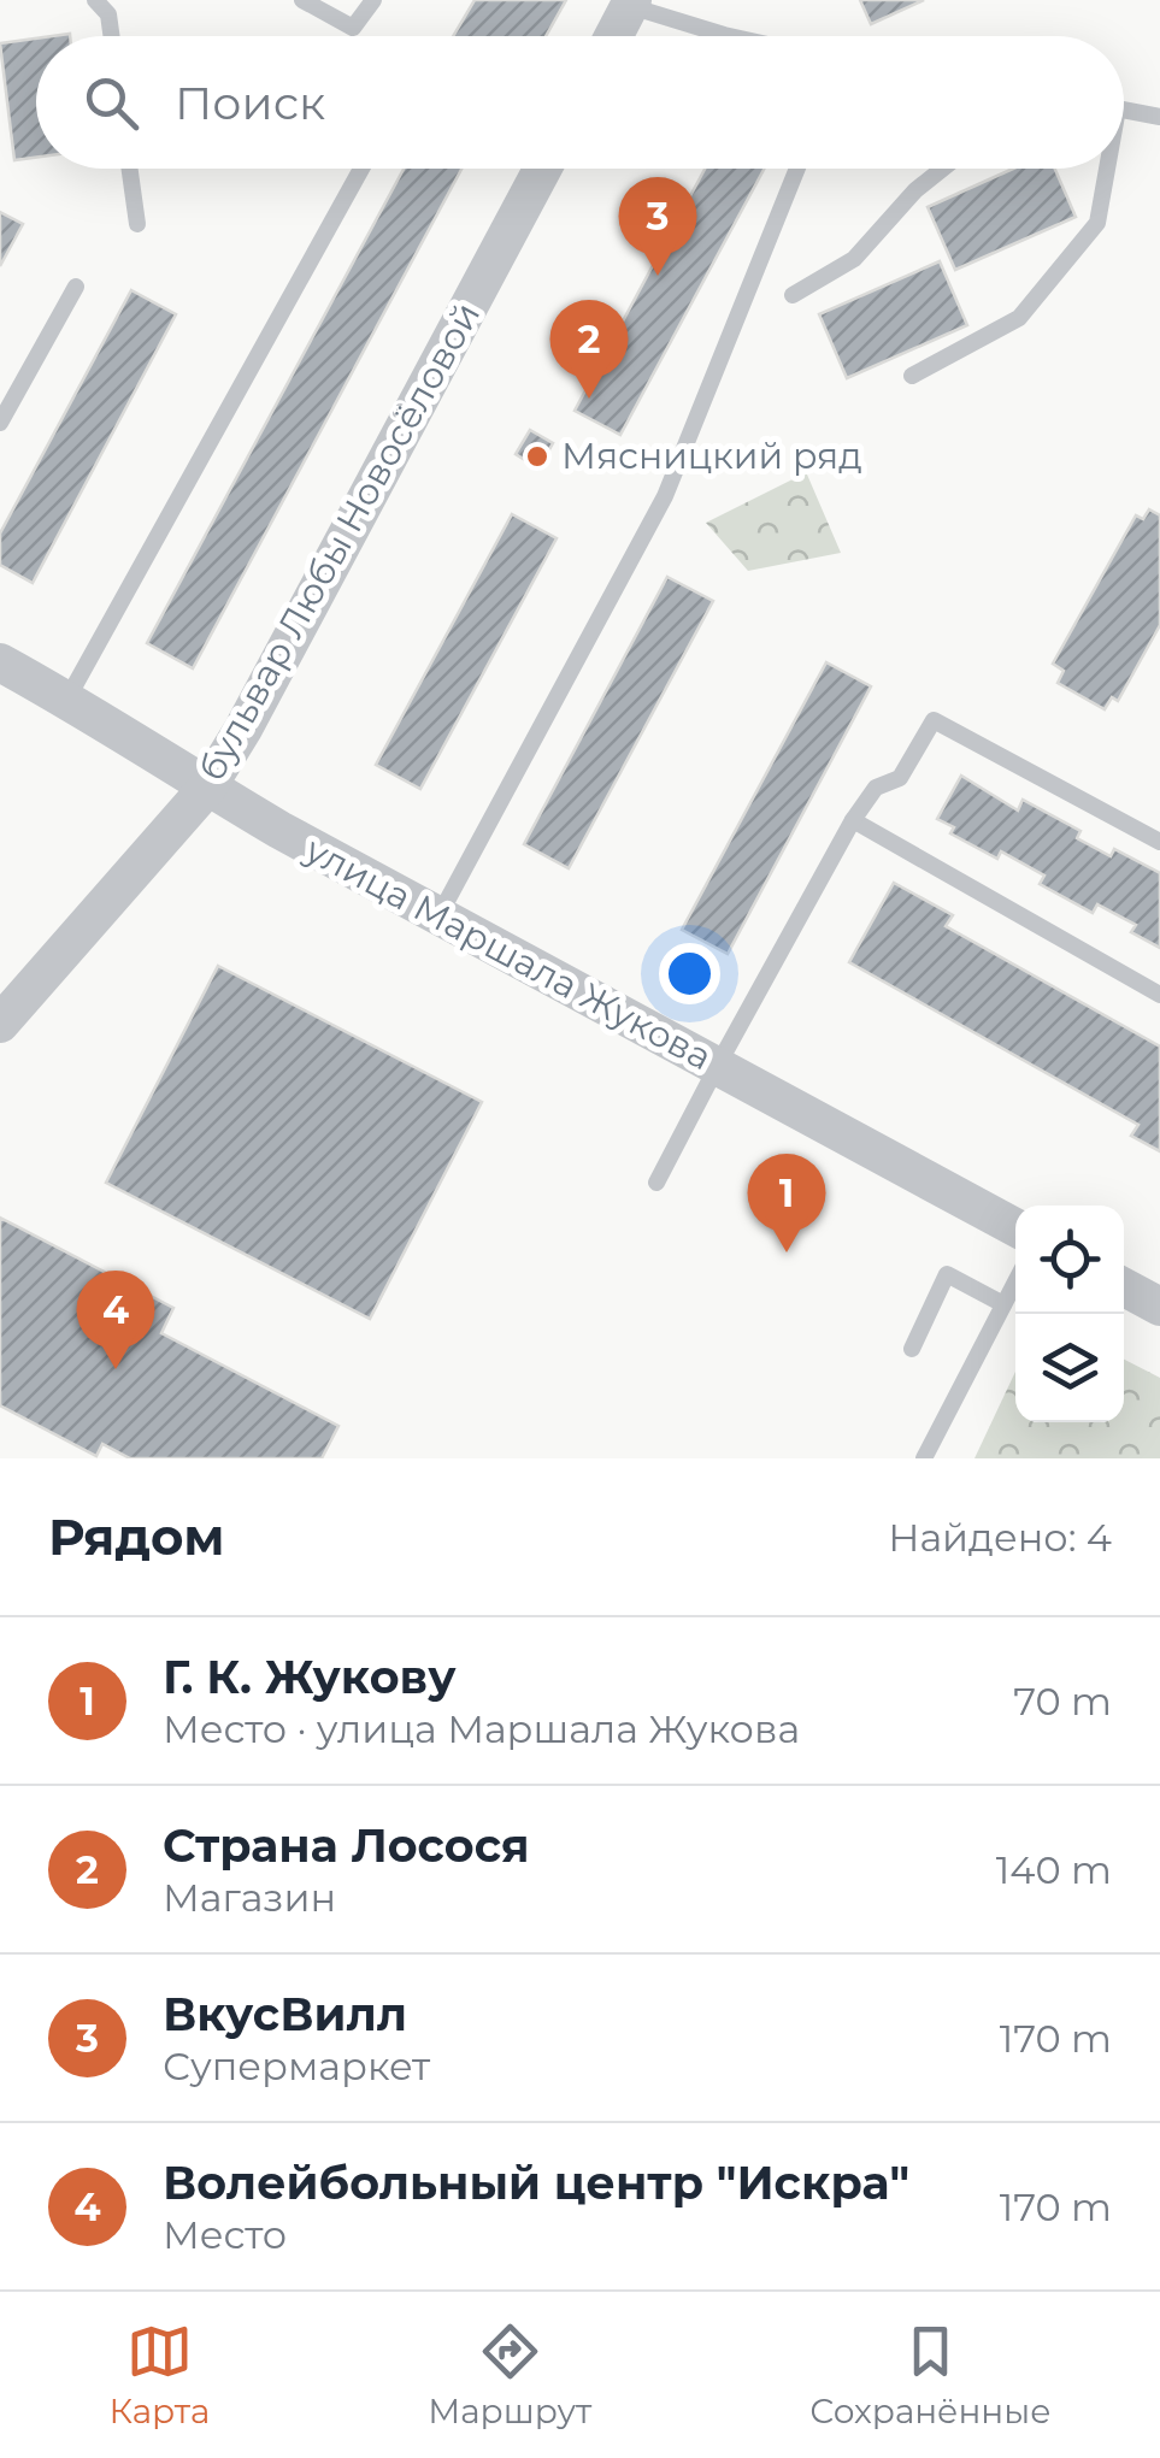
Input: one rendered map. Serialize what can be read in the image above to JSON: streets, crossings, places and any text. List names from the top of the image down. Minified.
{"streets":{"street":["бульвар Любы Новосёловой","улица Маршала Жукова"]},"crossings":[["бульвар Любы Новосёловой","улица Маршала Жукова"]],"places":["Мясницкий ряд"],"page":{"search":"Поиск","pins":["3","2","1","4"],"heading":["Рядом","Найдено: 4"],"list":[{"mark":"1","name":"Г. К. Жукову","note":"Место · улица Маршала Жукова","value":"70 m"},{"mark":"2","name":"Страна Лосося","note":"Магазин","value":"140 m"},{"mark":"3","name":"ВкусВилл","note":"Супермаркет","value":"170 m"},{"mark":"4","name":"Волейбольный центр \"Искра\"","note":"Место","value":"170 m"}],"nav":["Карта","Маршрут","Сохранённые"]}}
